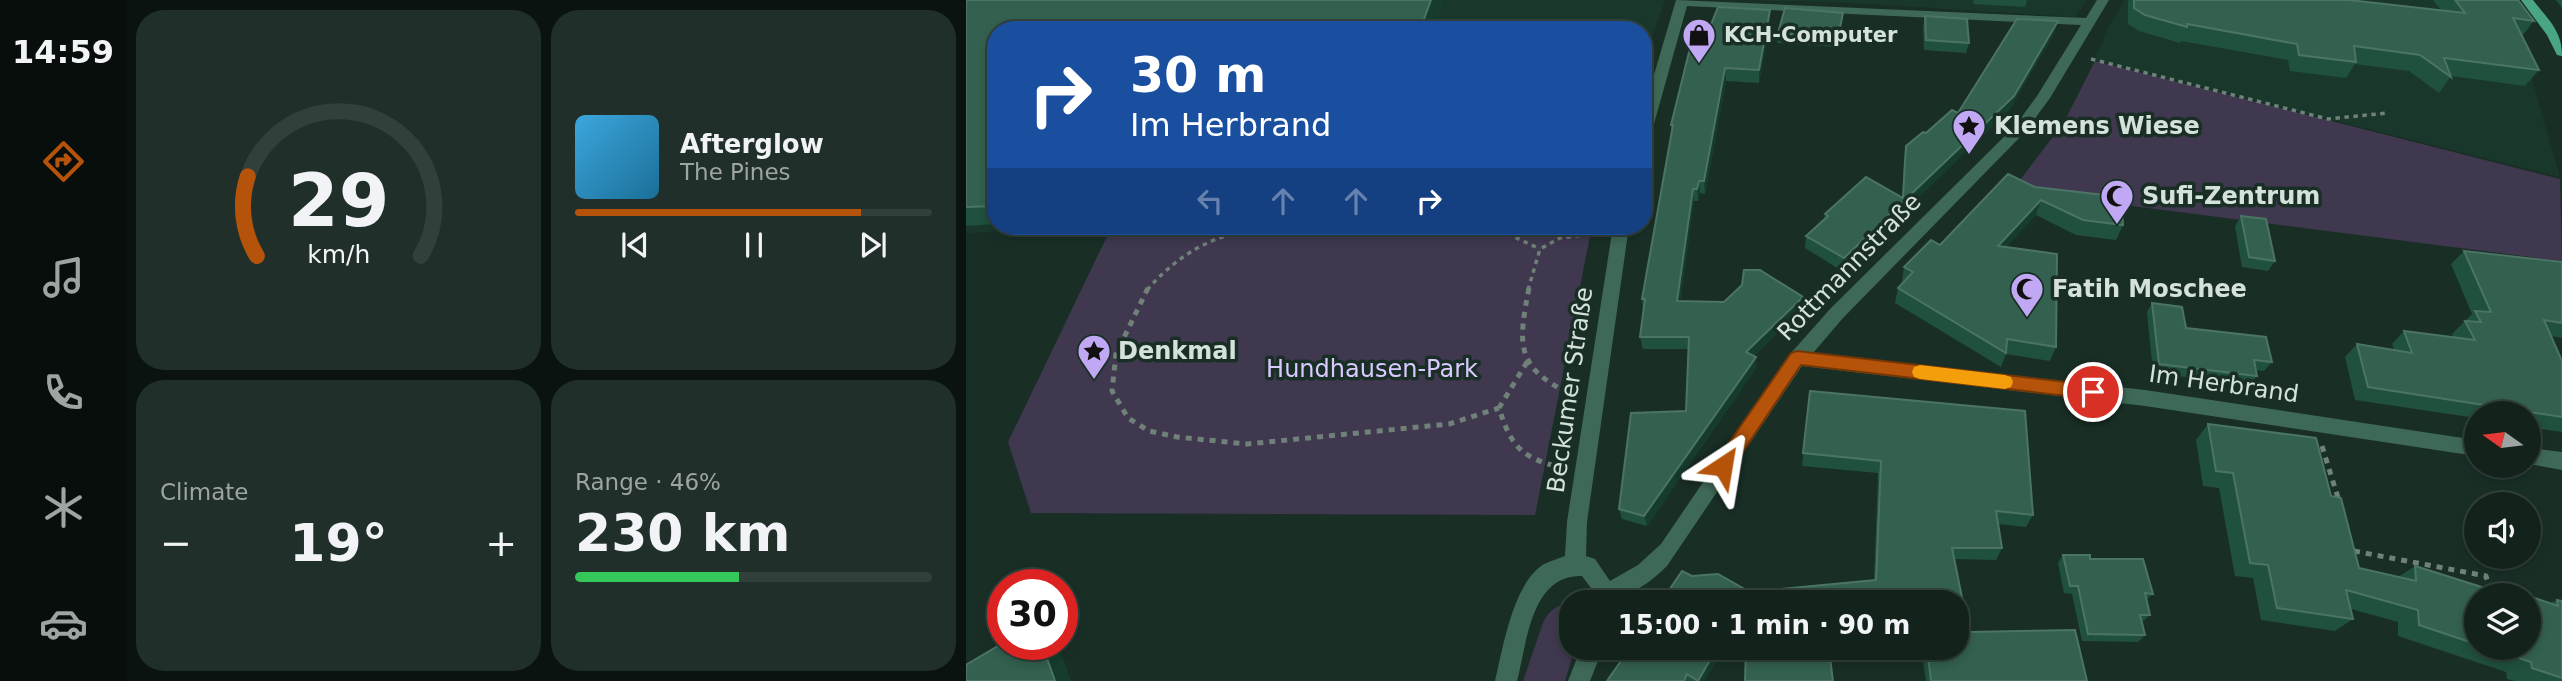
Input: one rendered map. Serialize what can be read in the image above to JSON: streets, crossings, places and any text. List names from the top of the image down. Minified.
{"streets":{"street":["Rottmannstraße","Im Herbrand","Beckumer Straße"]},"crossings":[["Rottmannstraße","Im Herbrand"]],"parks":["Hundhausen-Park"],"places":{"shop":["KCH-Computer"],"place":["Klemens Wiese","Denkmal"],"mosque":["Sufi-Zentrum","Fatih Moschee"]},"north":"left","page":{"tabs":"14:59","turn":["30 m","Im Herbrand"],"song":["Afterglow","The Pines"],"tile":["Climate",["Range · 46%","230 km"]],"heat":["−","19°","+"],"limit":"30","trip":"15:00 · 1 min · 90 m","gauge":["29","km/h"]}}
